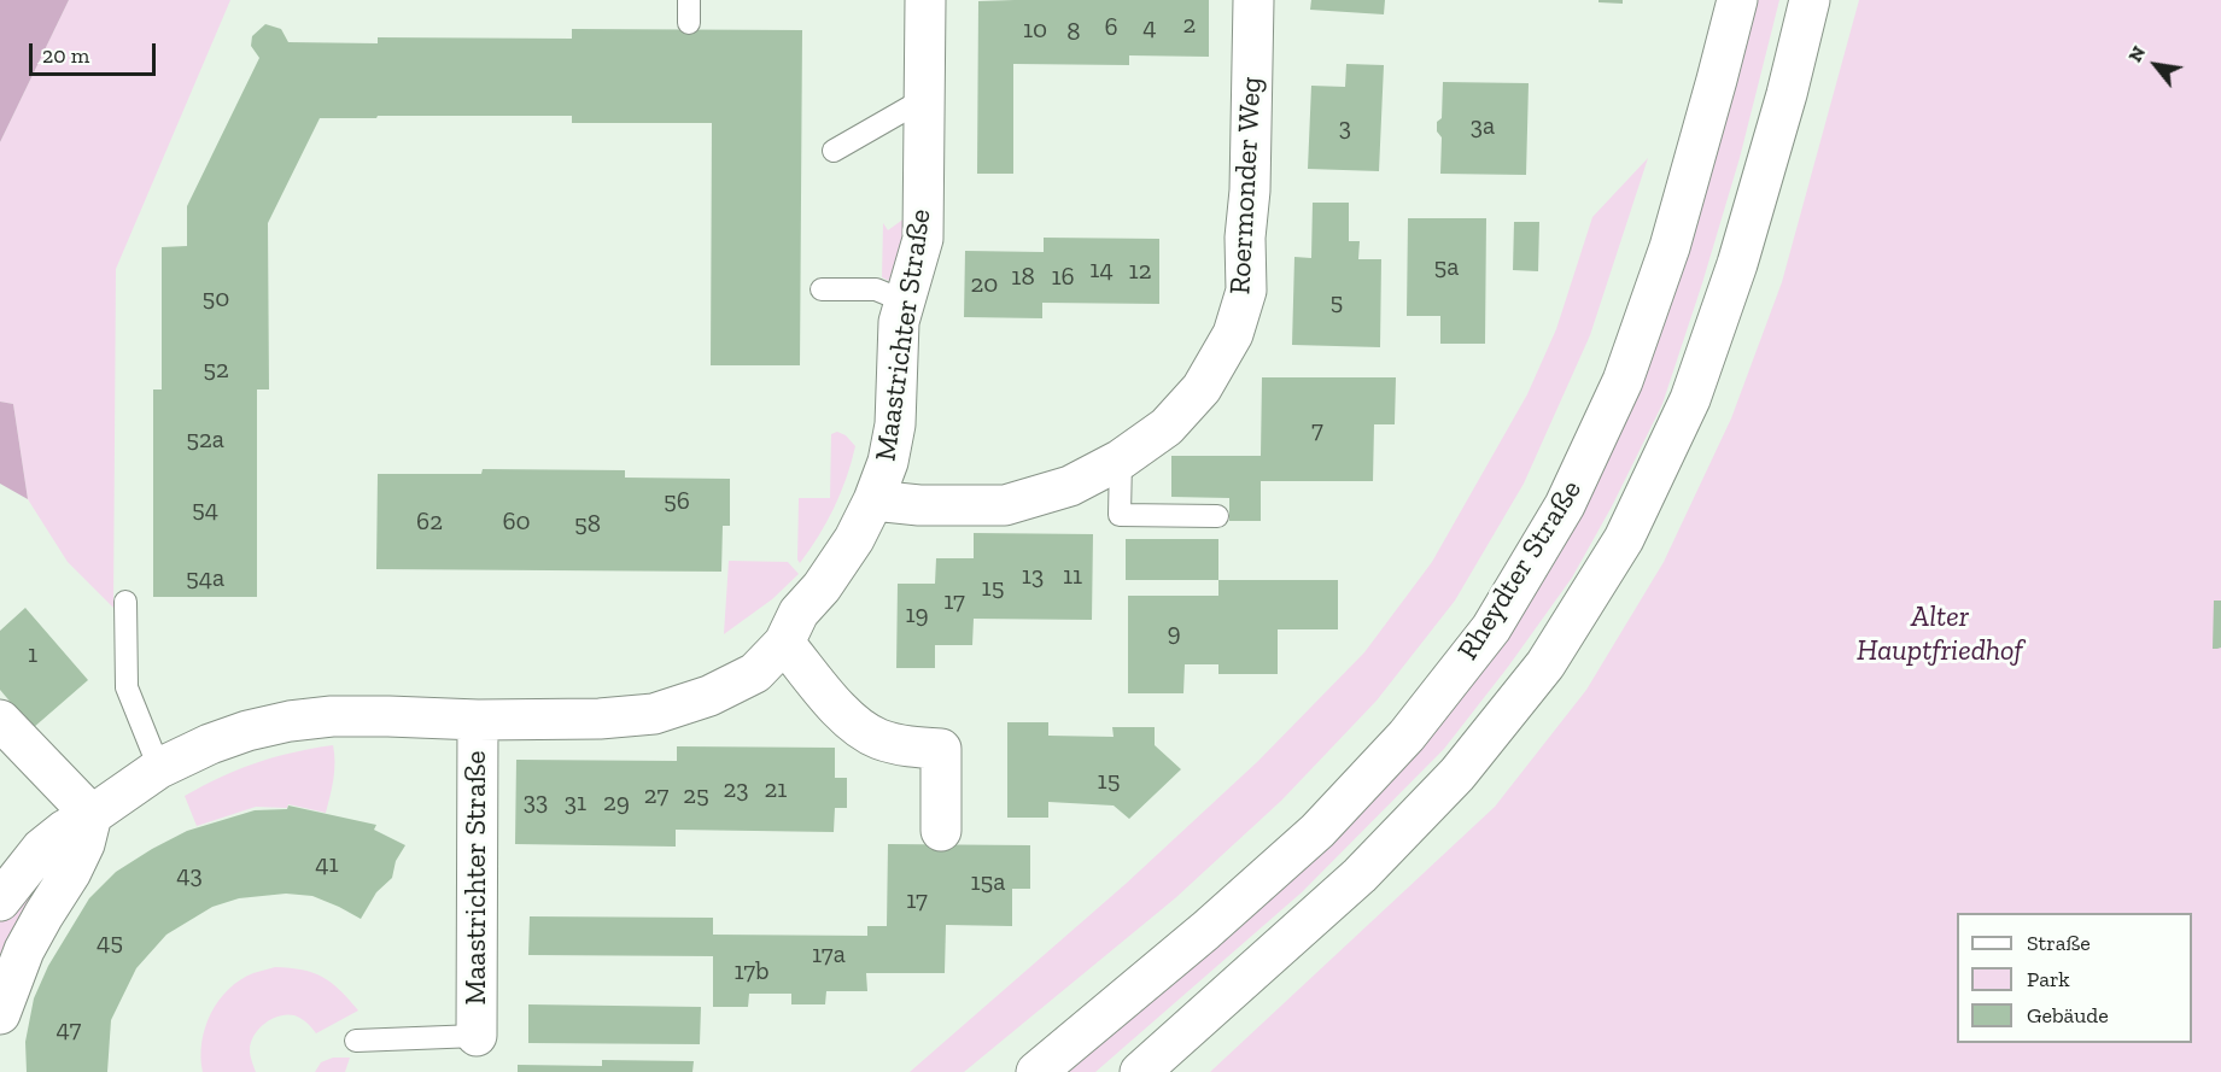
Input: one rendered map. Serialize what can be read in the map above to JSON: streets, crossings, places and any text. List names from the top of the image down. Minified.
{"streets":{"street":["Roermonder Weg","Maastrichter Straße","Rheydter Straße"]},"crossings":[["Roermonder Weg","Maastrichter Straße"]],"parks":["Alter Hauptfriedhof"],"house_numbers":["2","6","4","10","8","3a","3","5a","14","12","18","16","20","50","5","52","7","52a","56","54","62","60","58","13","11","54a","15","17","19","9","1","15","23","21","27","25","33","31","29","41","43","15a","17","45","17a","17b","47"],"legend":["Straße","Park","Gebäude"],"scale_bar":"20 m","north":"top left"}
